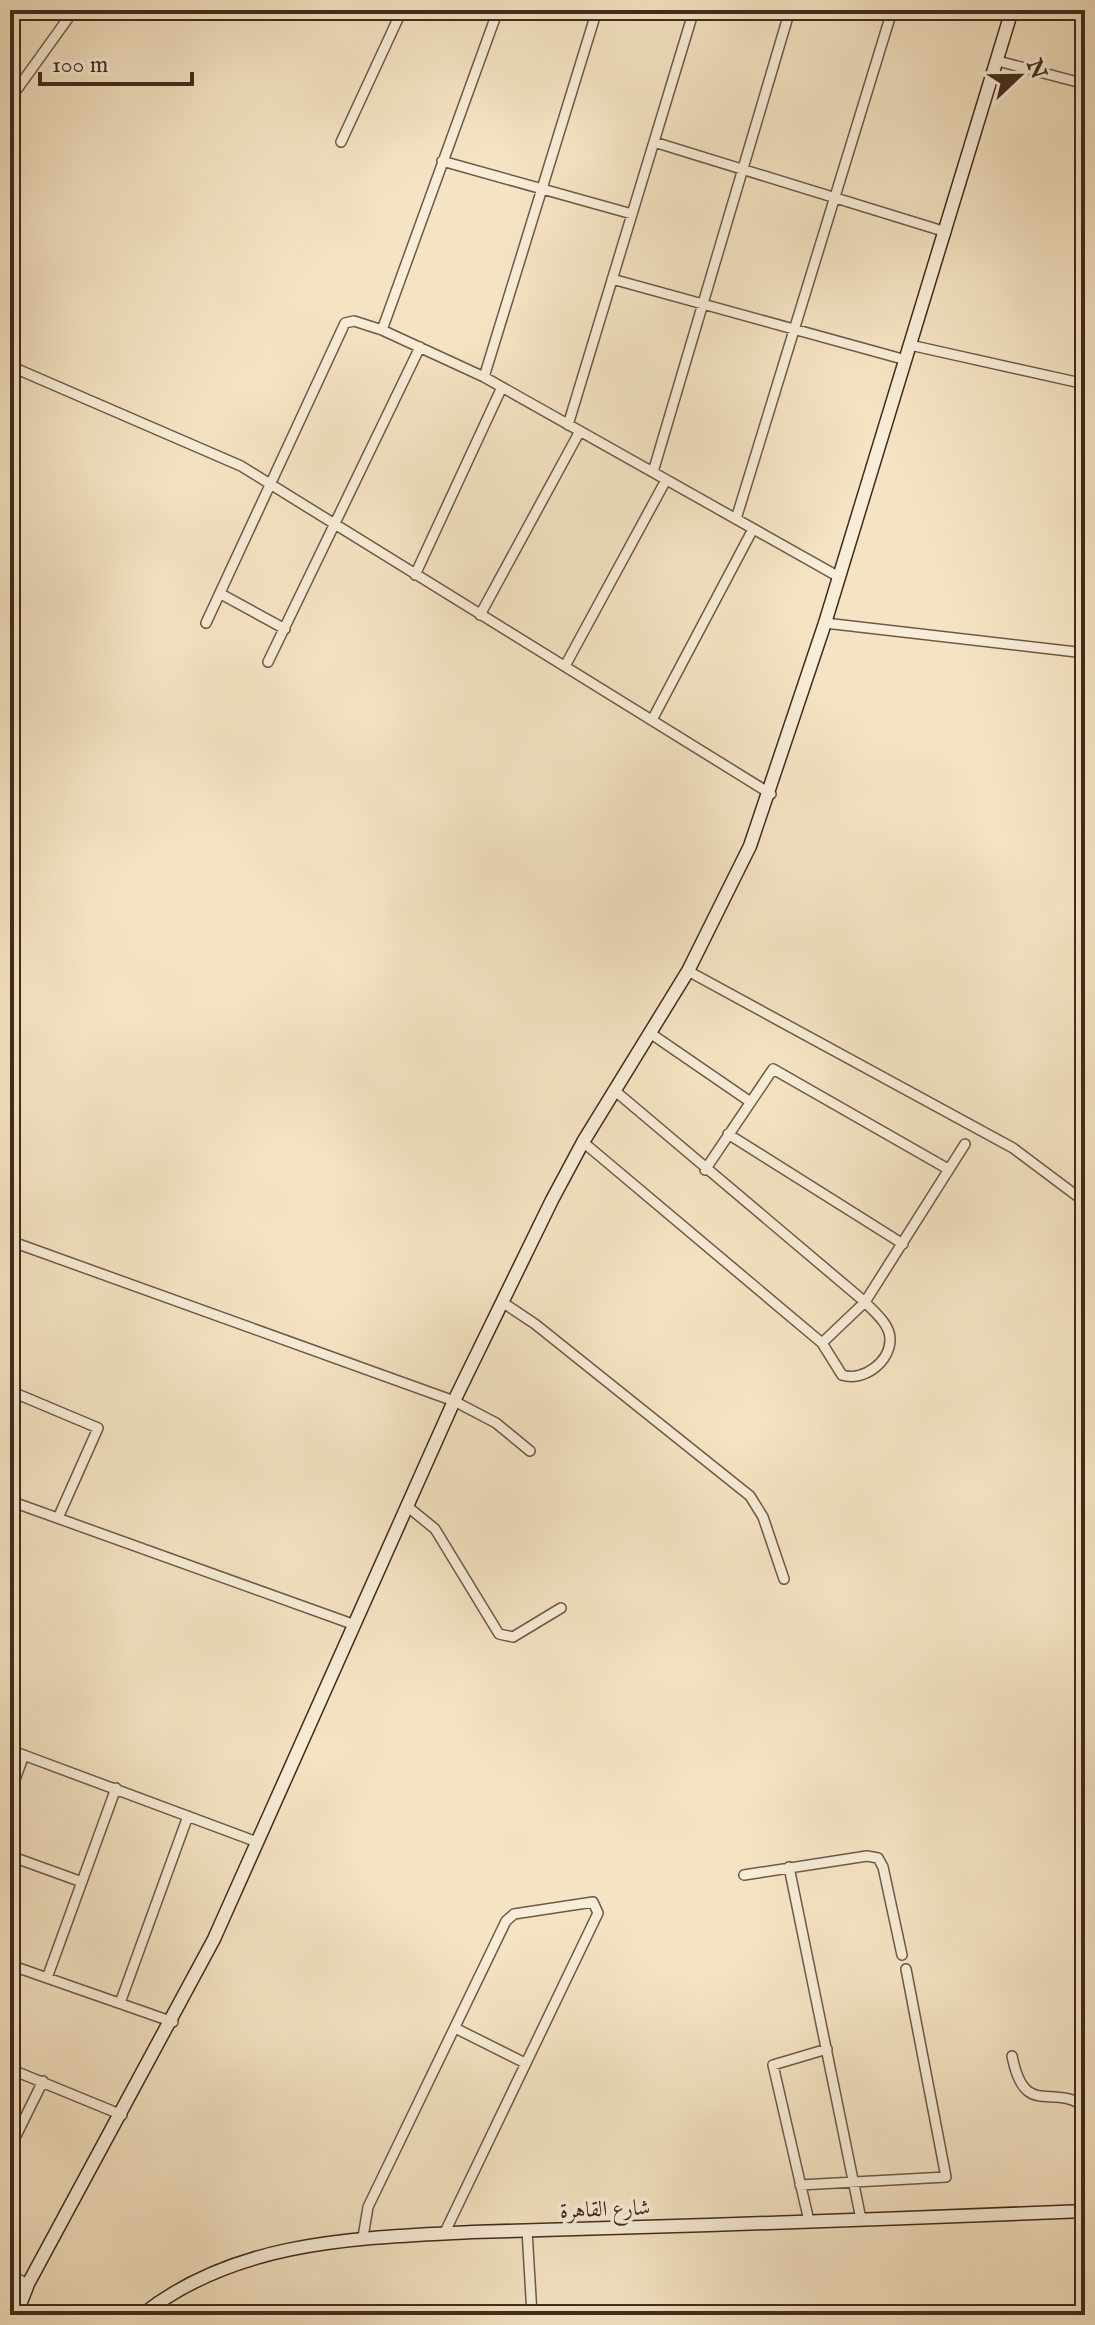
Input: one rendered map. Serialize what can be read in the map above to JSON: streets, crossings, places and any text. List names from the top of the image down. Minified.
{"streets":{"main road":["شارع القاهرة"]},"scale_bar":"100 m","north":"right"}
